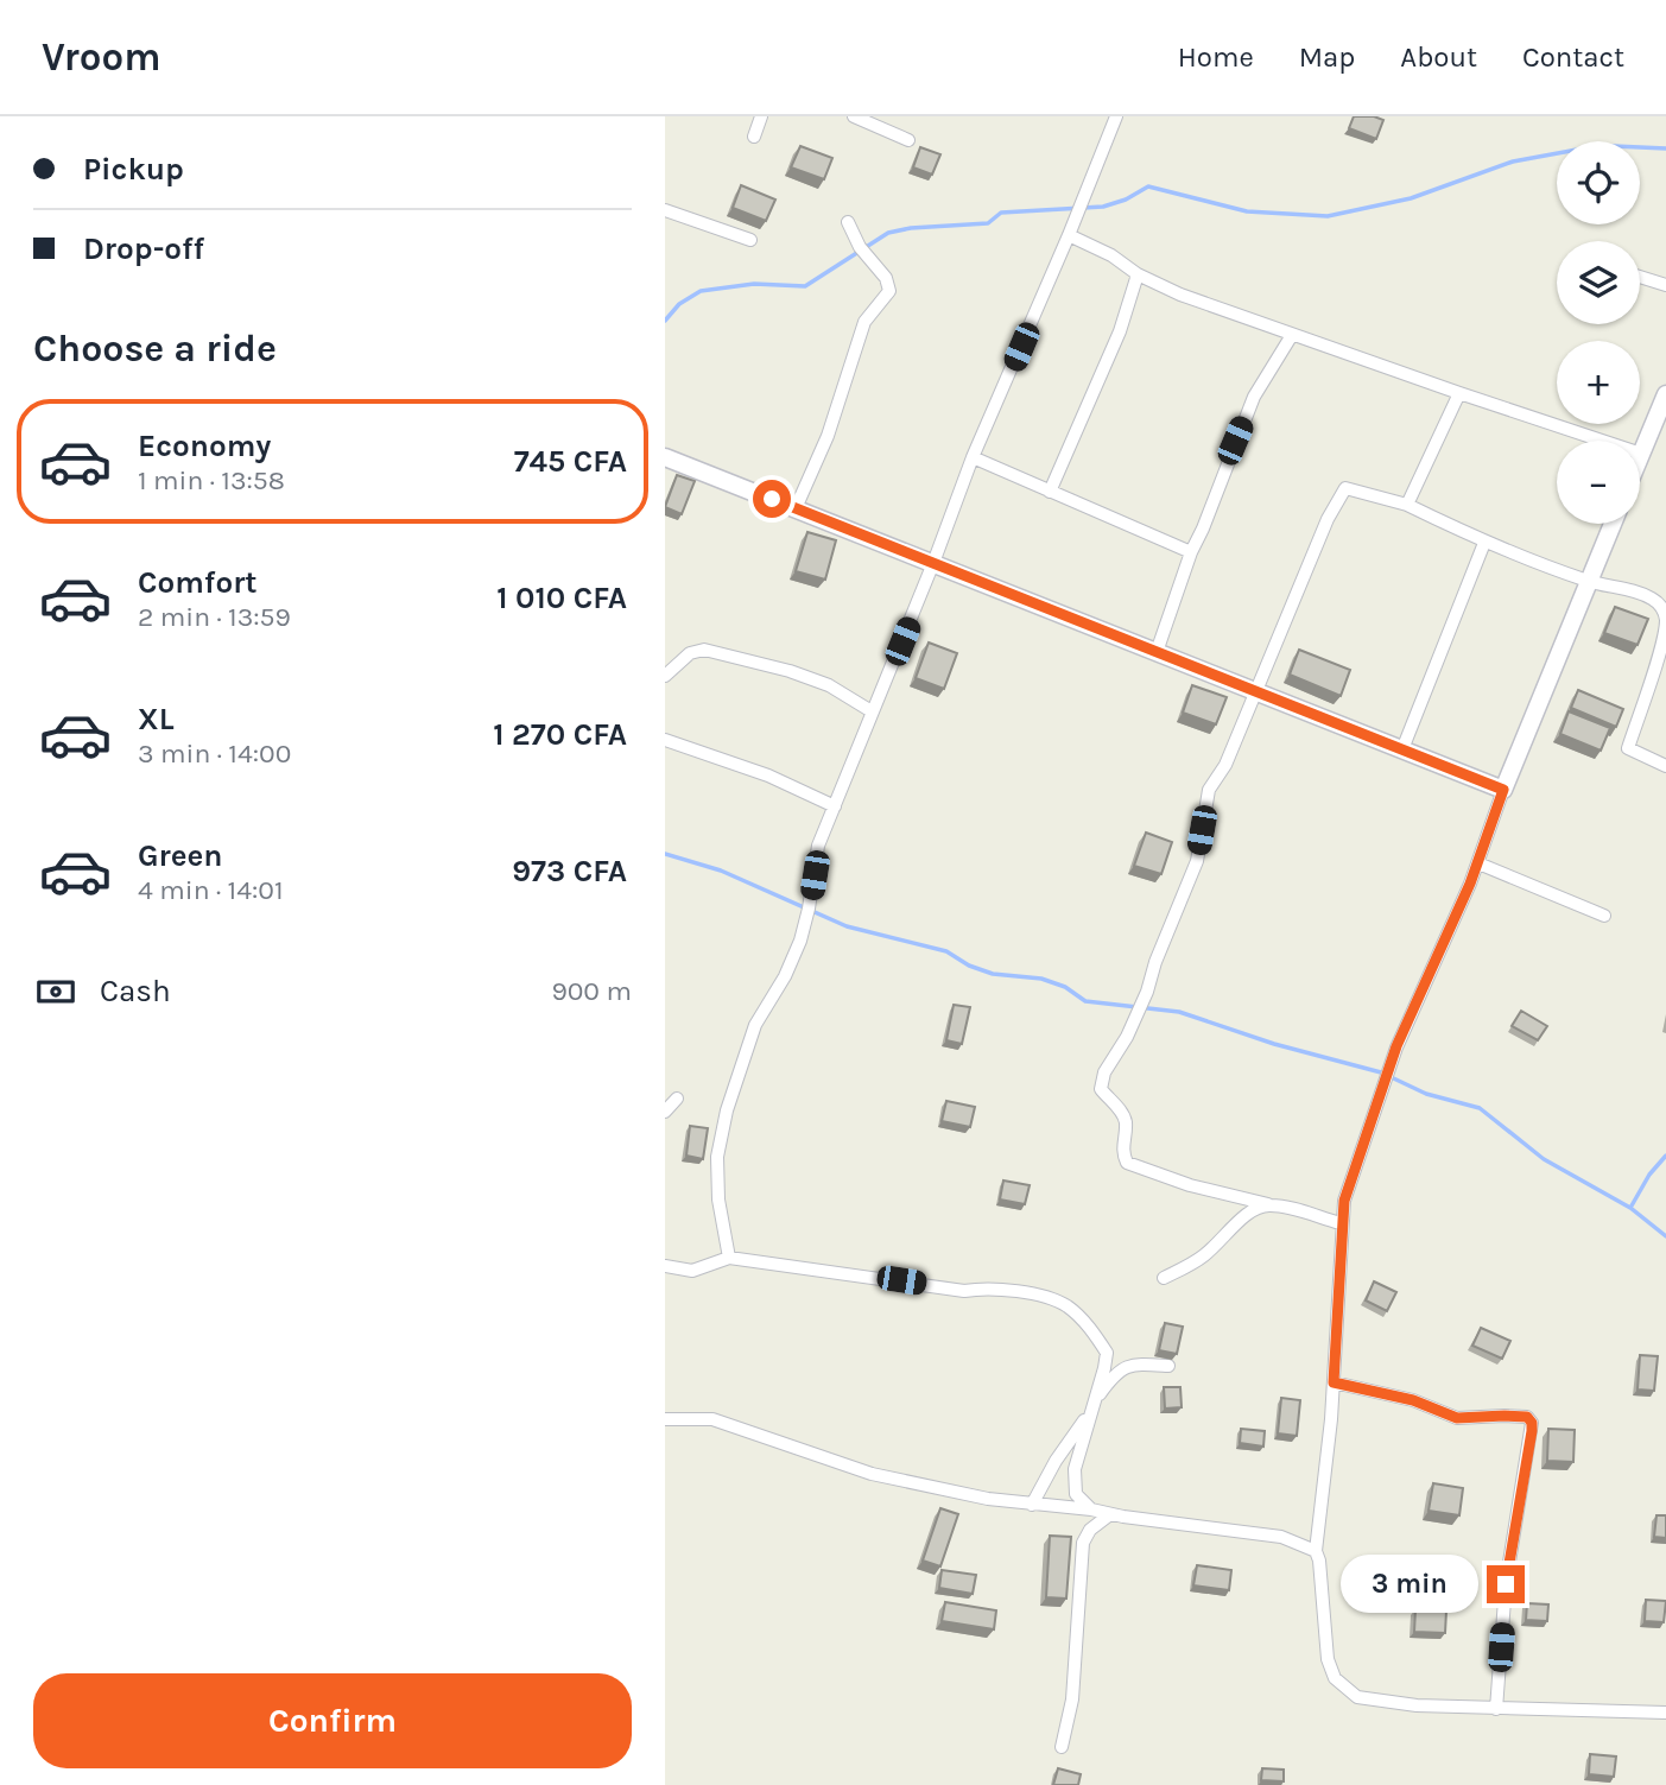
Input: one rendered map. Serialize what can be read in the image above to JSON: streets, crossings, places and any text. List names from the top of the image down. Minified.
{"page":{"header":"Vroom","nav":["Home","Map","About","Contact"],"banner":["Pickup","Drop-off"],"map_buttons":["+","−"],"heading":"Choose a ride","list":[{"name":"Economy","note":"1 min · 13:58","value":"745 CFA"},{"name":"Comfort","note":"2 min · 13:59","value":"1 010 CFA"},{"name":"XL","note":"3 min · 14:00","value":"1 270 CFA"},{"name":"Green","note":"4 min · 14:01","value":"973 CFA"}],"pay":["Cash","900 m"],"bubble":"3 min","buttons":"Confirm"}}
